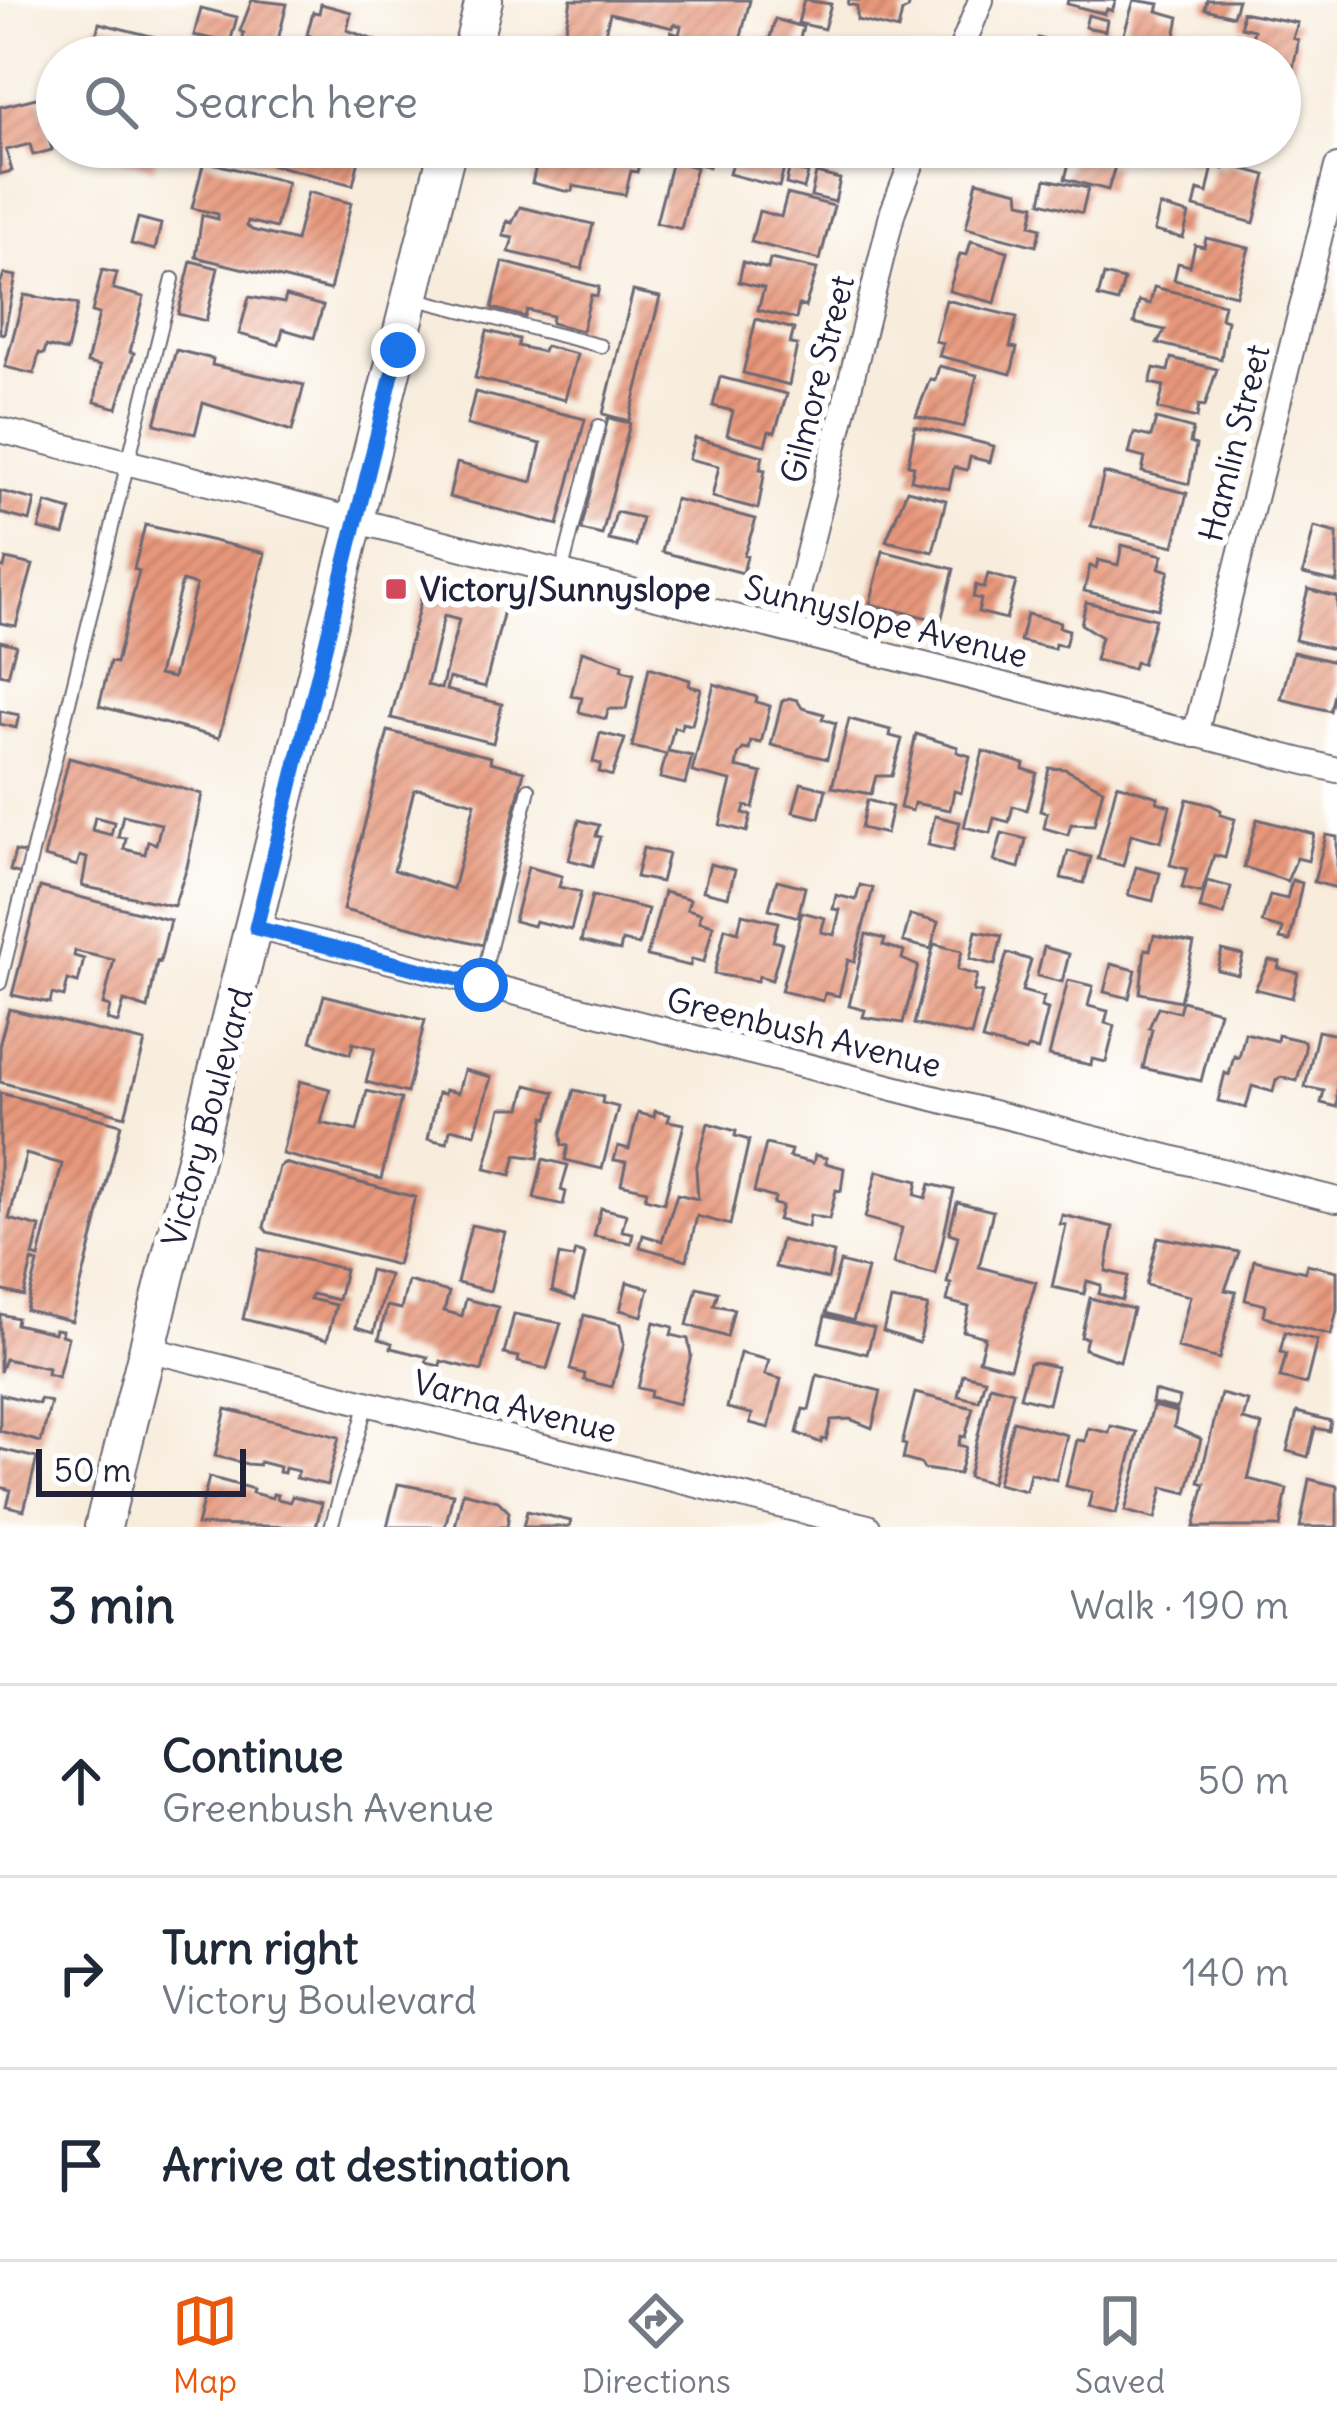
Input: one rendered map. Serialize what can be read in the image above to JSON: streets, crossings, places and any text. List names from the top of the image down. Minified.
{"streets":{"main road":["Victory Boulevard"],"street":["Gilmore Street","Hamlin Street","Sunnyslope Avenue","Greenbush Avenue","Varna Avenue"]},"crossings":[["Gilmore Street","Sunnyslope Avenue"],["Hamlin Street","Sunnyslope Avenue"],["Sunnyslope Avenue","Victory Boulevard"],["Greenbush Avenue","Victory Boulevard"],["Victory Boulevard","Varna Avenue"]],"places":{"transit":["Victory/Sunnyslope"]},"scale_bar":"50 m","page":{"search":"Search here","scale":"50 m","heading":["3 min","Walk · 190 m"],"list":[["Continue","Greenbush Avenue","50 m"],["Turn right","Victory Boulevard","140 m"],"Arrive at destination"],"nav":["Map","Directions","Saved"]}}
